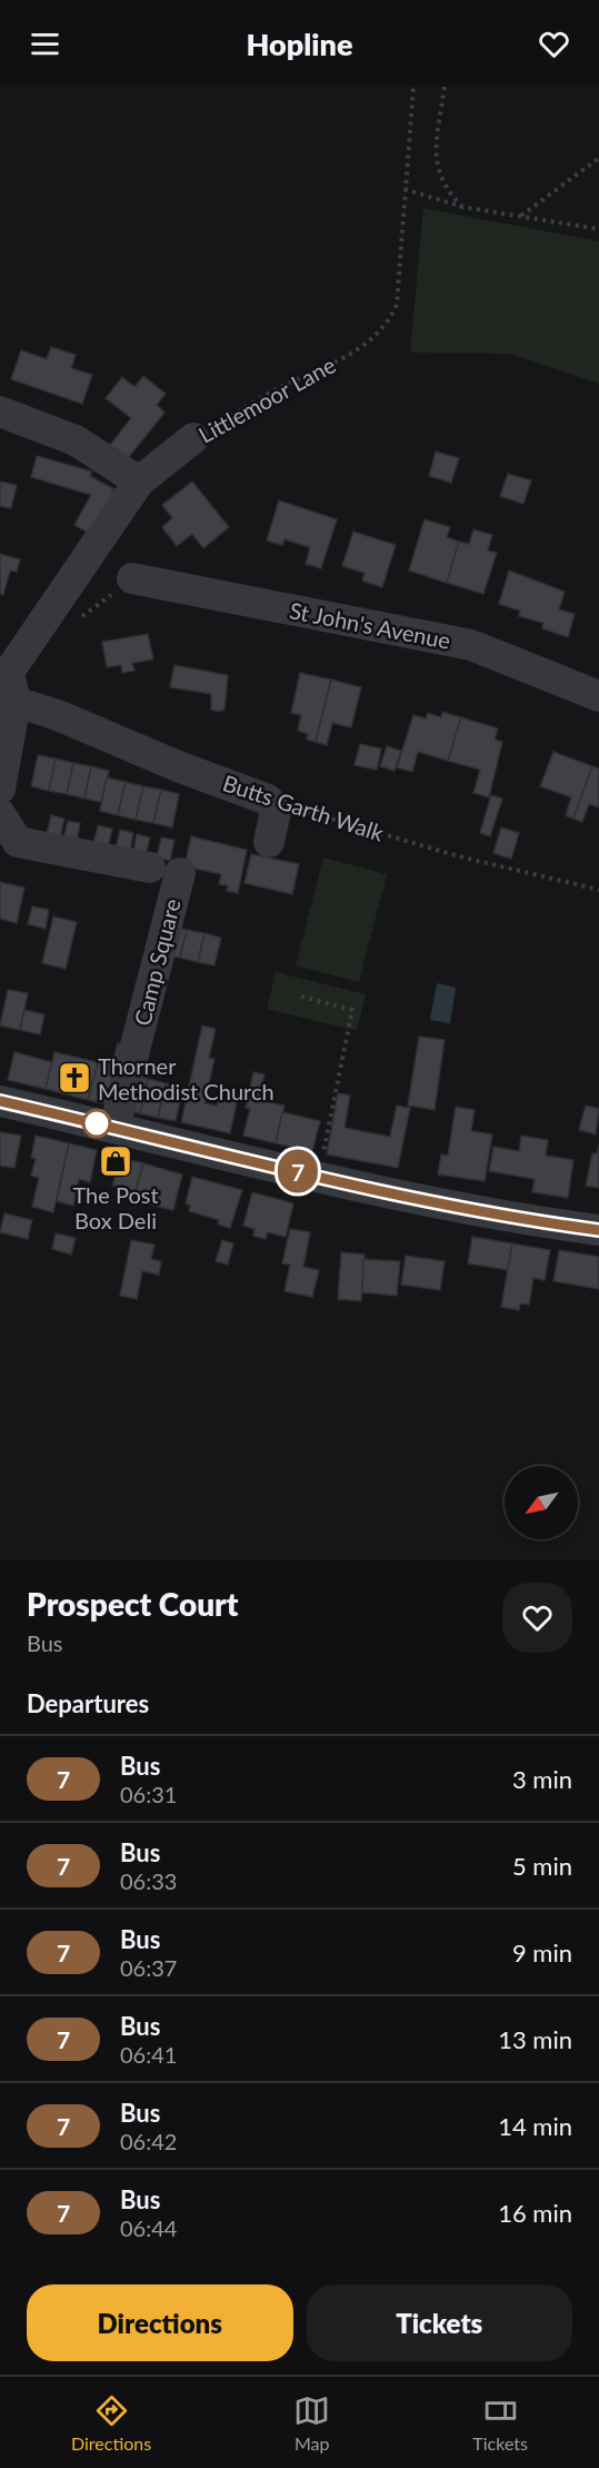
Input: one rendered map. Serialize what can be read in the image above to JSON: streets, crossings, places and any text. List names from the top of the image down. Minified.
{"streets":{"street":["Littlemoor Lane","St John's Avenue","Butts Garth Walk","Camp Square"]},"crossings":[["Littlemoor Lane","Butts Garth Walk"]],"places":{"church":["Thorner Methodist Church"],"shop":["The Post Box Deli"]},"lines":["bus line 7"],"north":"bottom left","page":{"header":"Hopline","on_map":"7","heading":[["Prospect Court","Bus"],"Departures"],"list":[{"mark":"7","name":"Bus","note":"06:31","value":"3 min"},{"mark":"7","name":"Bus","note":"06:33","value":"5 min"},{"mark":"7","name":"Bus","note":"06:37","value":"9 min"},{"mark":"7","name":"Bus","note":"06:41","value":"13 min"},{"mark":"7","name":"Bus","note":"06:42","value":"14 min"},{"mark":"7","name":"Bus","note":"06:44","value":"16 min"}],"buttons":["Directions","Tickets"],"tabs":["Directions","Map","Tickets"]}}
